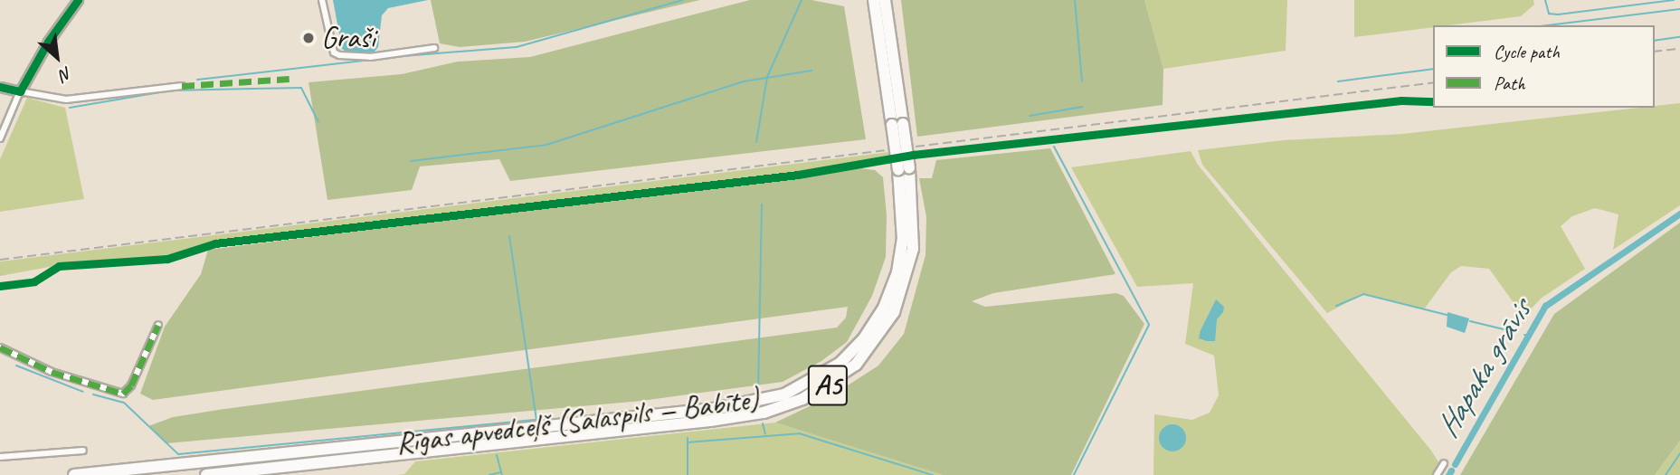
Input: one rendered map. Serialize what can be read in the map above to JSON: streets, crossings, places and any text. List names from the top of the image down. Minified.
{"streets":{"highway":["A5","Rīgas apvedceļš (Salaspils — Babīte)"]},"water":["Hapaka grāvis"],"places":["Graši"],"legend":["Cycle path","Path"],"north":"bottom right"}
